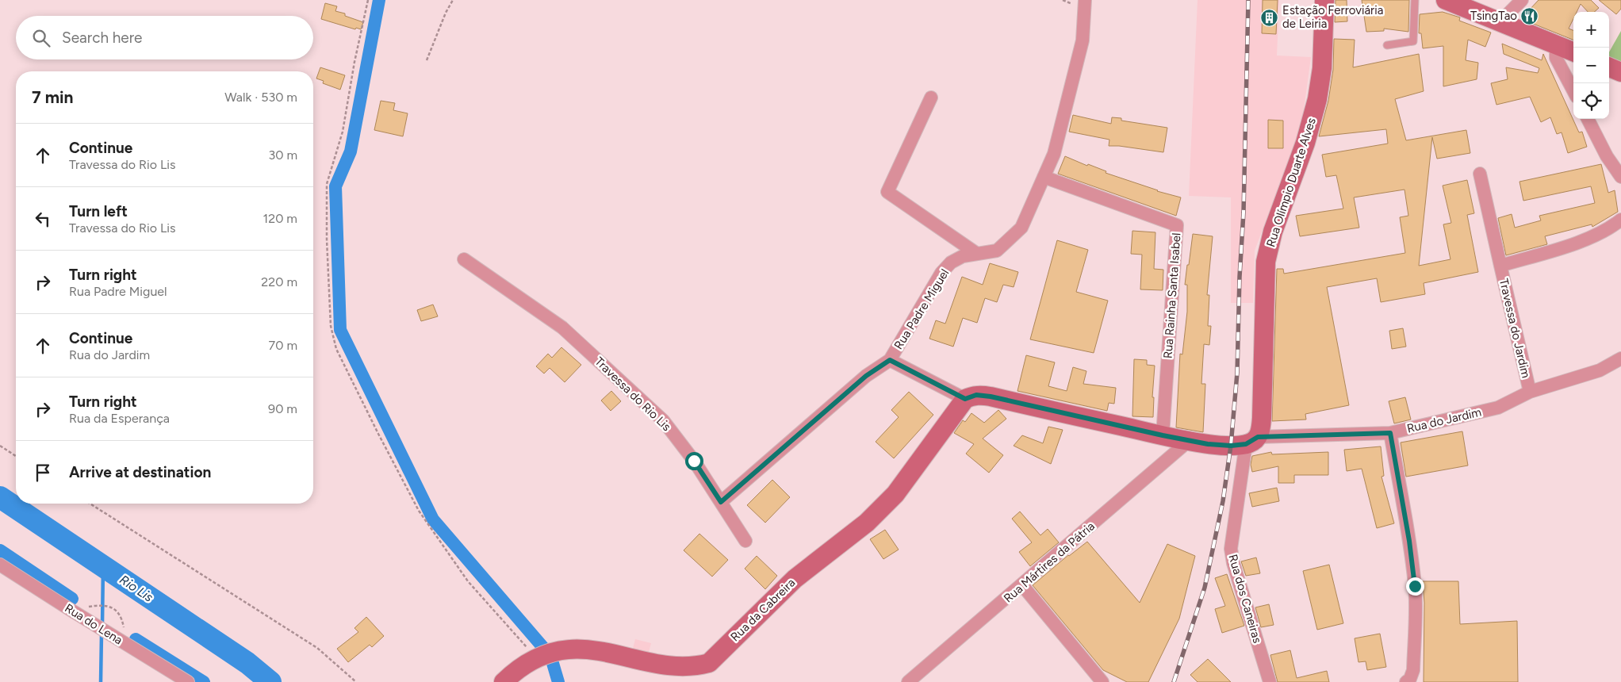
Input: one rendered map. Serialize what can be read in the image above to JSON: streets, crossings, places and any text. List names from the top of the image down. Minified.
{"streets":{"main road":["Rua Olímpio Duarte Alves","Rua da Cabreira"],"street":["Rua Rainha Santa Isabel","Rua Padre Miguel","Travessa do Jardim","Travessa do Rio Lis","Rua do Jardim","Rua Mártires da Pátria","Rua dos Caneiras","Rua do Lena"]},"crossings":[["Rua Olímpio Duarte Alves","Rua do Jardim"],["Rua Olímpio Duarte Alves","Rua dos Caneiras"],["Rua Rainha Santa Isabel","Rua Padre Miguel"],["Rua Padre Miguel","Rua da Cabreira"],["Travessa do Jardim","Rua do Jardim"],["Rua do Jardim","Rua dos Caneiras"]],"water":["Rio Lis"],"places":{"restaurant":["TsingTao"],"building":["Estação Ferroviária de Leiria"]},"page":{"map_buttons":["+","−"],"search":"Search here","heading":["7 min","Walk · 530 m"],"list":[["Continue","Travessa do Rio Lis","30 m"],["Turn left","Travessa do Rio Lis","120 m"],["Turn right","Rua Padre Miguel","220 m"],["Continue","Rua do Jardim","70 m"],["Turn right","Rua da Esperança","90 m"],"Arrive at destination"]}}
